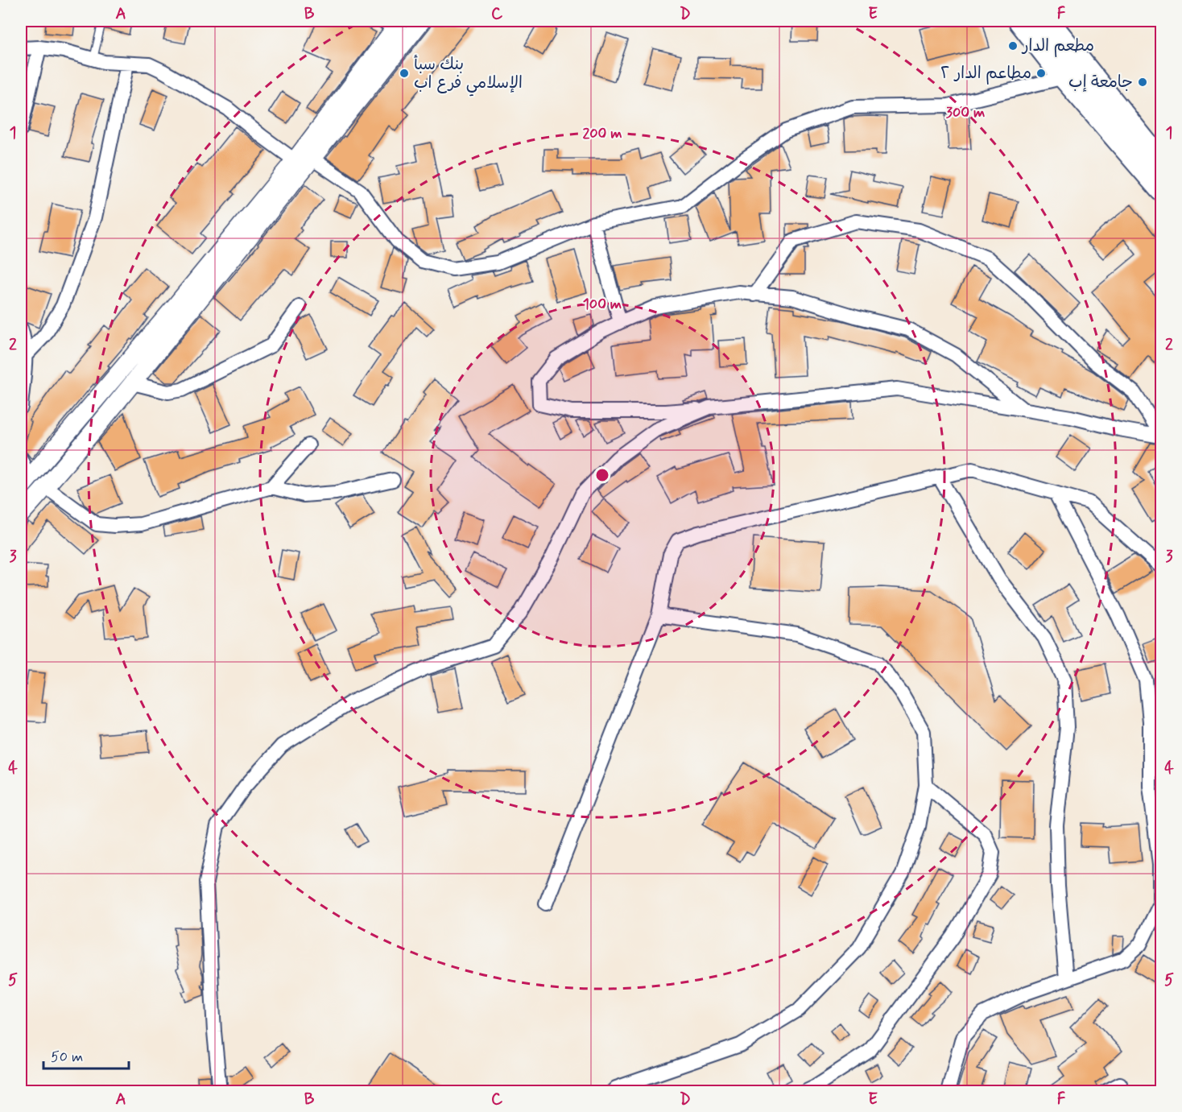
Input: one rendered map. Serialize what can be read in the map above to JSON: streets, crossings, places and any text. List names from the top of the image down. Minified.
{"places":["مطعم الدار","بنك سبأ الإسلامي فرع اب","مطاعم الدار ٢","جامعة إب"],"scale_bar":"50 m","grid":{"columns":["A","B","C","D","E","F"],"rows":["1","2","3","4","5"]},"rings":["300 m","200 m","100 m"]}
